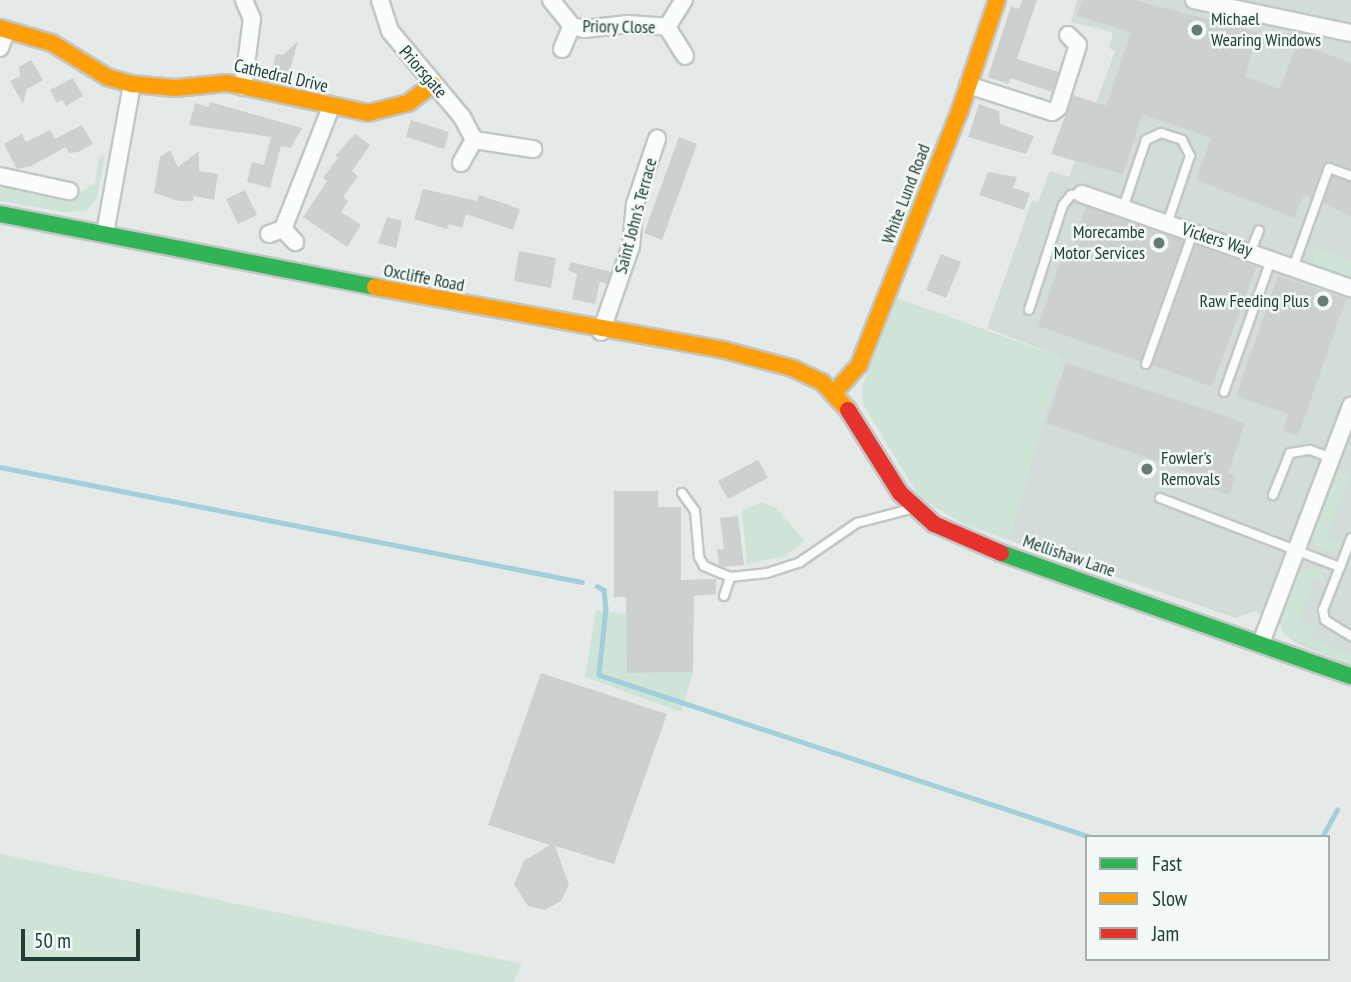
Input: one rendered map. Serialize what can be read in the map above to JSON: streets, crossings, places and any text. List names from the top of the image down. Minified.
{"streets":{"main road":["Cathedral Drive","White Lund Road","Oxcliffe Road","Mellishaw Lane"],"street":["Priory Close","Priorsgate","Saint John's Terrace","Vickers Way"]},"crossings":[["Priorsgate","Cathedral Drive"],["White Lund Road","Oxcliffe Road"],["White Lund Road","Mellishaw Lane"],["Saint John's Terrace","Oxcliffe Road"],["Oxcliffe Road","Mellishaw Lane"]],"places":["Michael Wearing Windows","Morecambe Motor Services","Raw Feeding Plus","Fowler's Removals"],"legend":["Fast","Slow","Jam"],"scale_bar":"50 m"}
